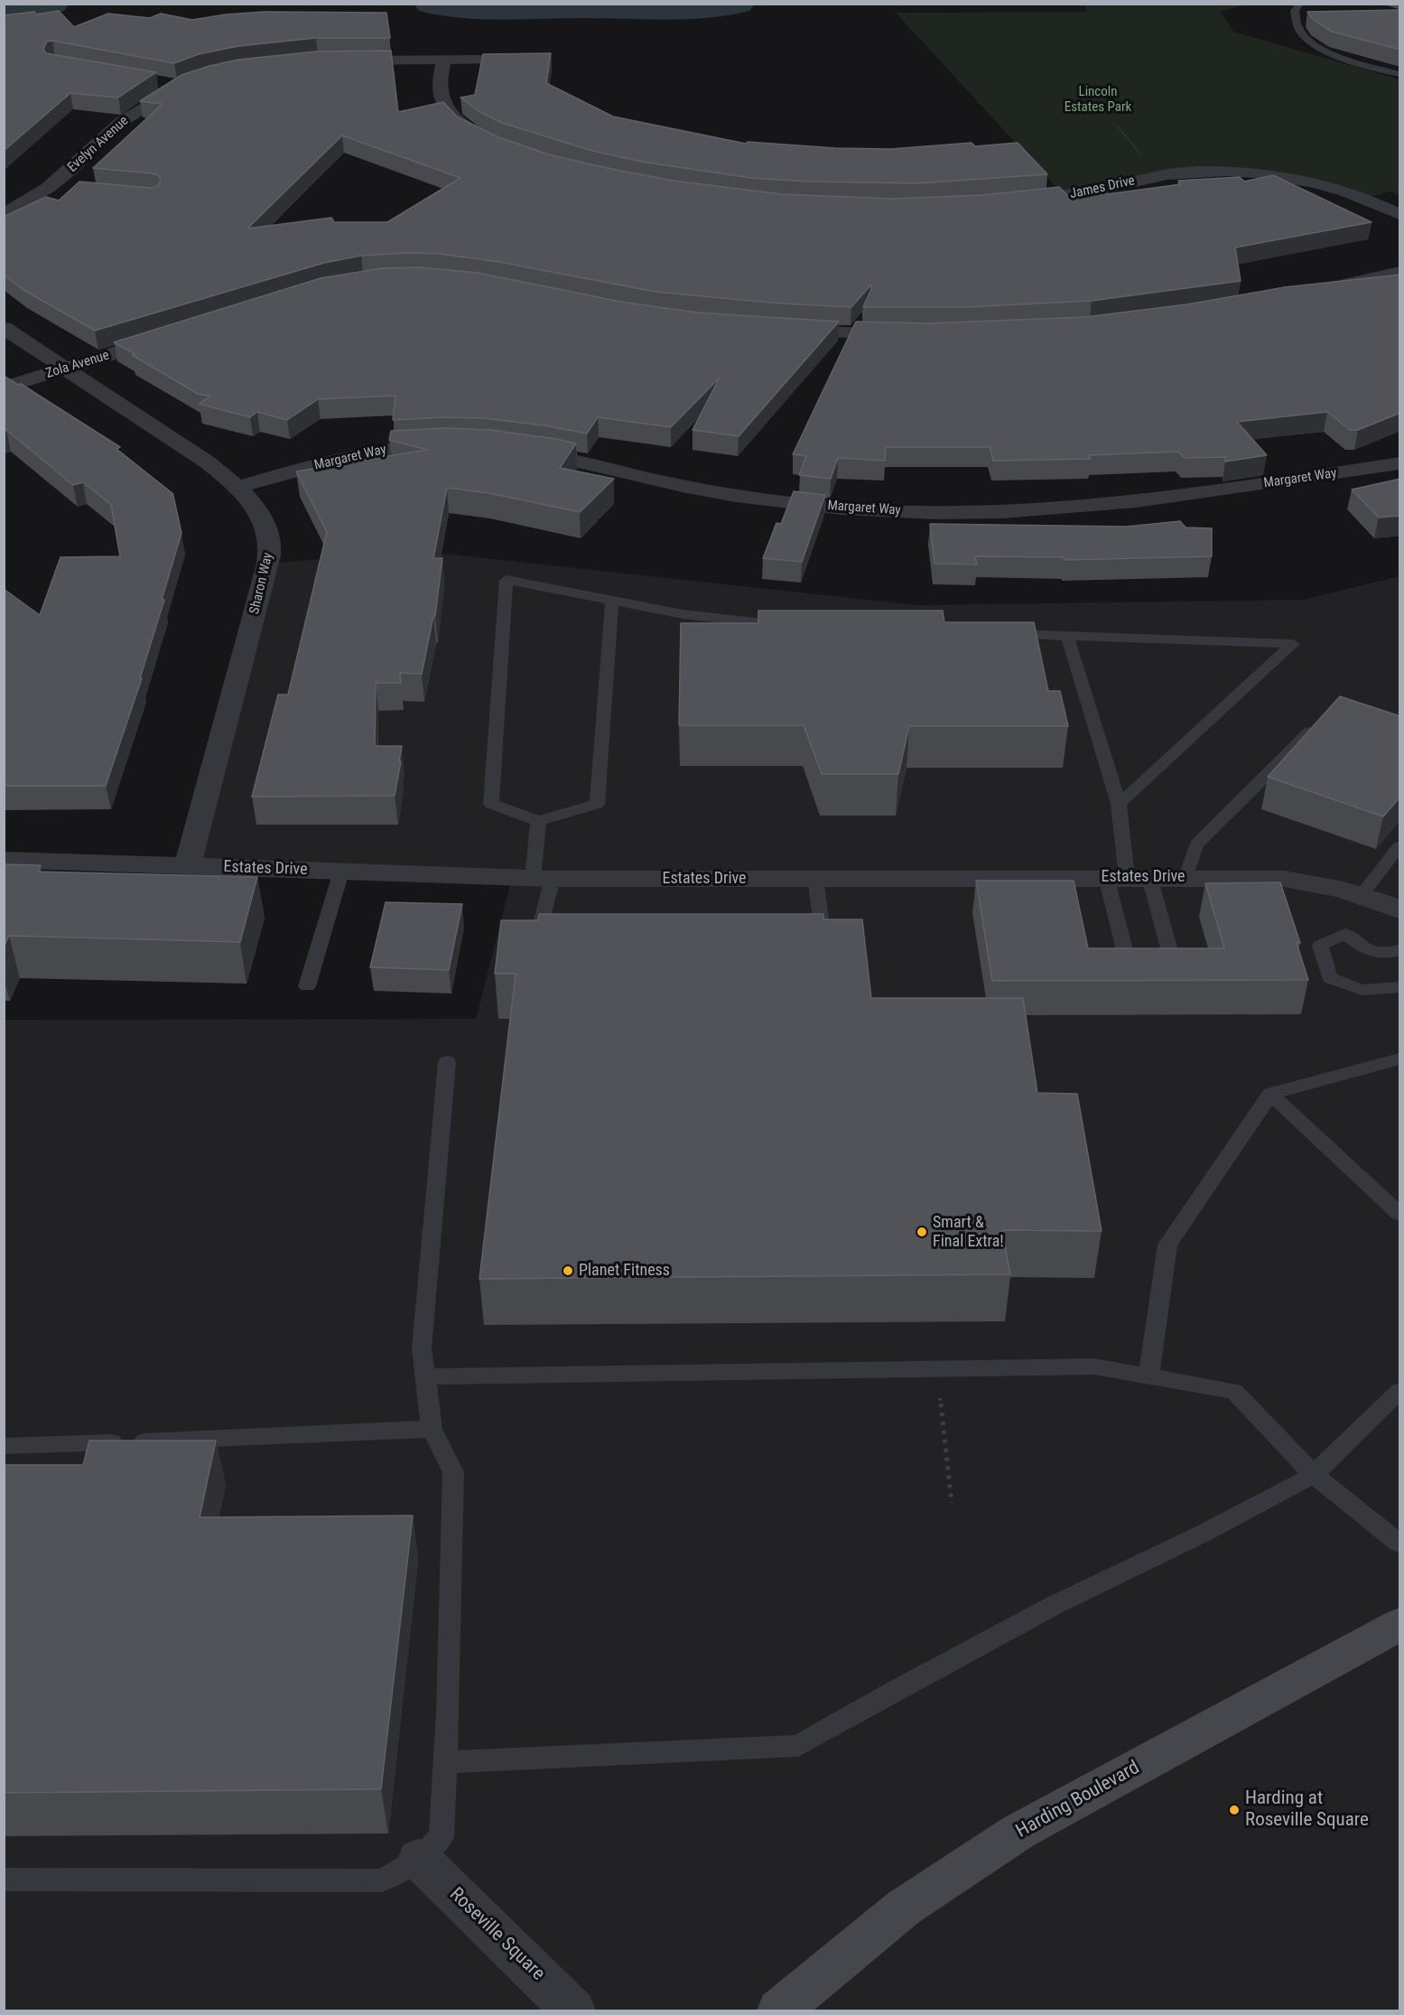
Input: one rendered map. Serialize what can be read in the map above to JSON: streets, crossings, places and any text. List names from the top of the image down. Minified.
{"streets":{"main road":["Harding Boulevard"],"street":["Evelyn Avenue","James Drive","Zola Avenue","Margaret Way","Sharon Way","Estates Drive","Roseville Square"]},"crossings":[["Zola Avenue","Sharon Way"],["Margaret Way","Sharon Way"],["Sharon Way","Estates Drive"]],"parks":["Lincoln Estates Park"],"places":["Smart & Final Extra!","Planet Fitness","Harding at Roseville Square"]}
